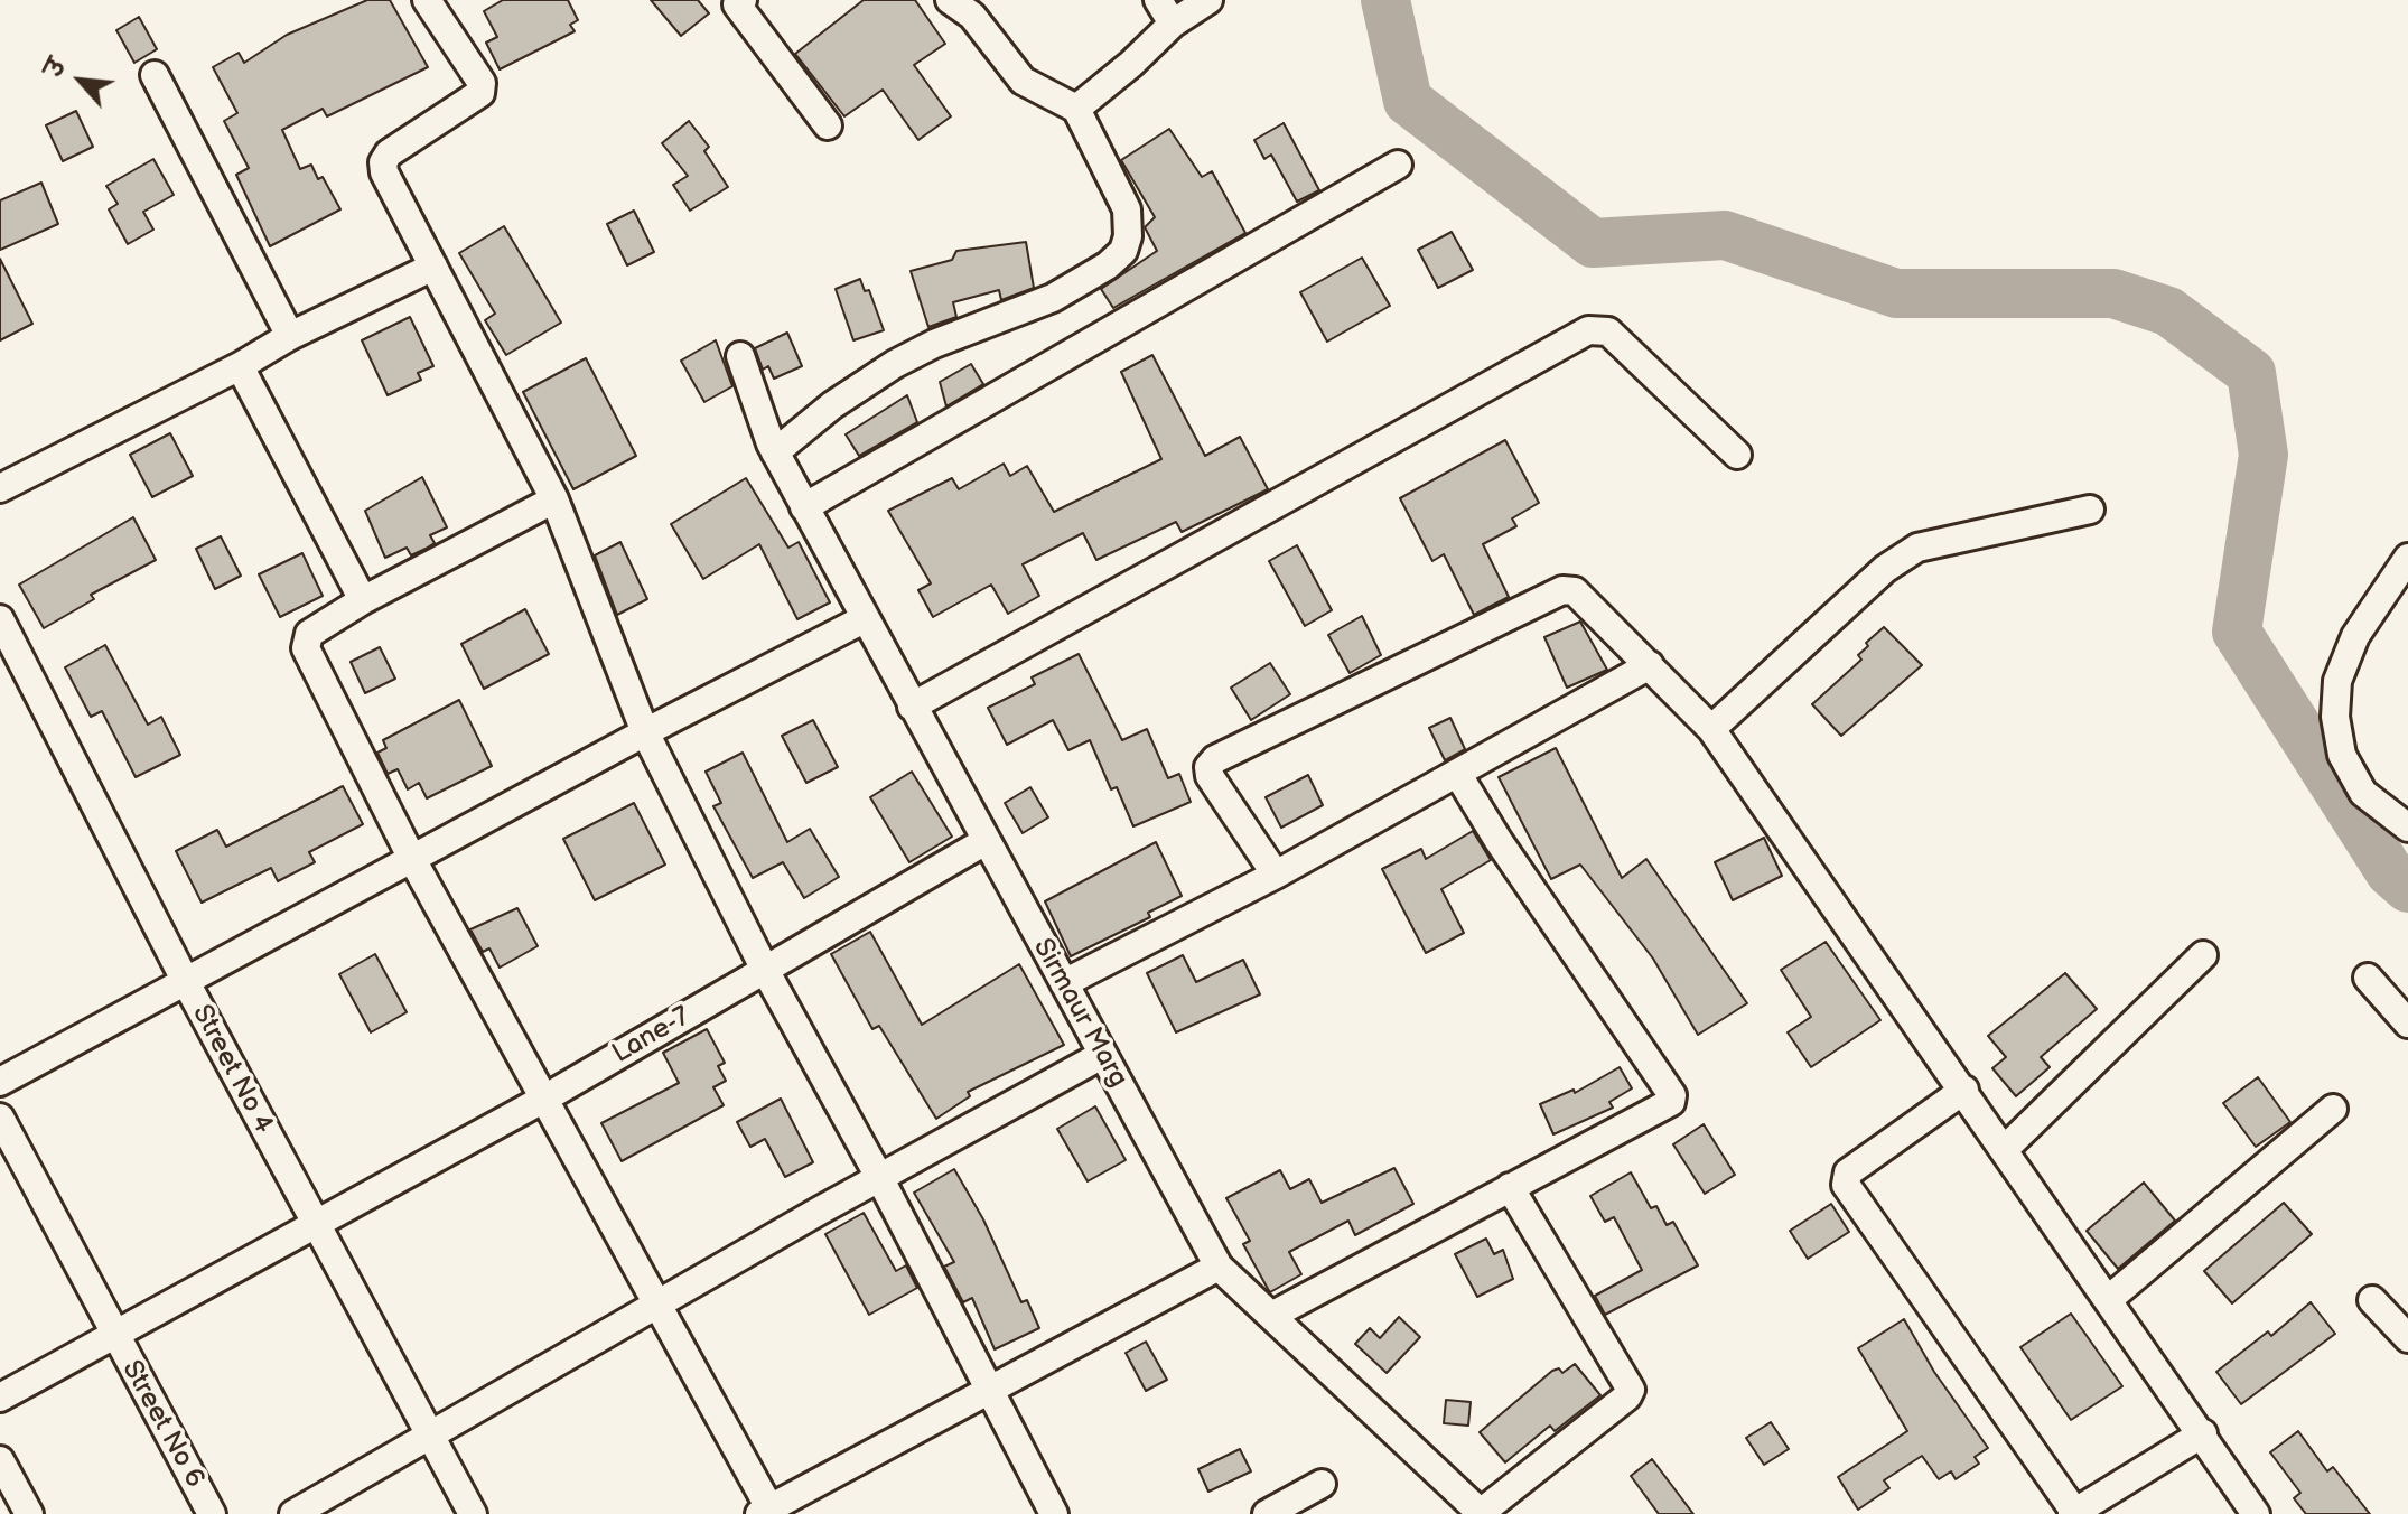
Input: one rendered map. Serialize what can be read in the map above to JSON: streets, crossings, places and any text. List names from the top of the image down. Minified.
{"streets":{"street":["Sirmaur Marg","Lane-7","Street No 4","Street No 6"]},"crossings":[["Sirmaur Marg","Lane-7"],["Lane-7","Street No 4"],["Lane-7","Street No 6"]],"north":"top left"}
